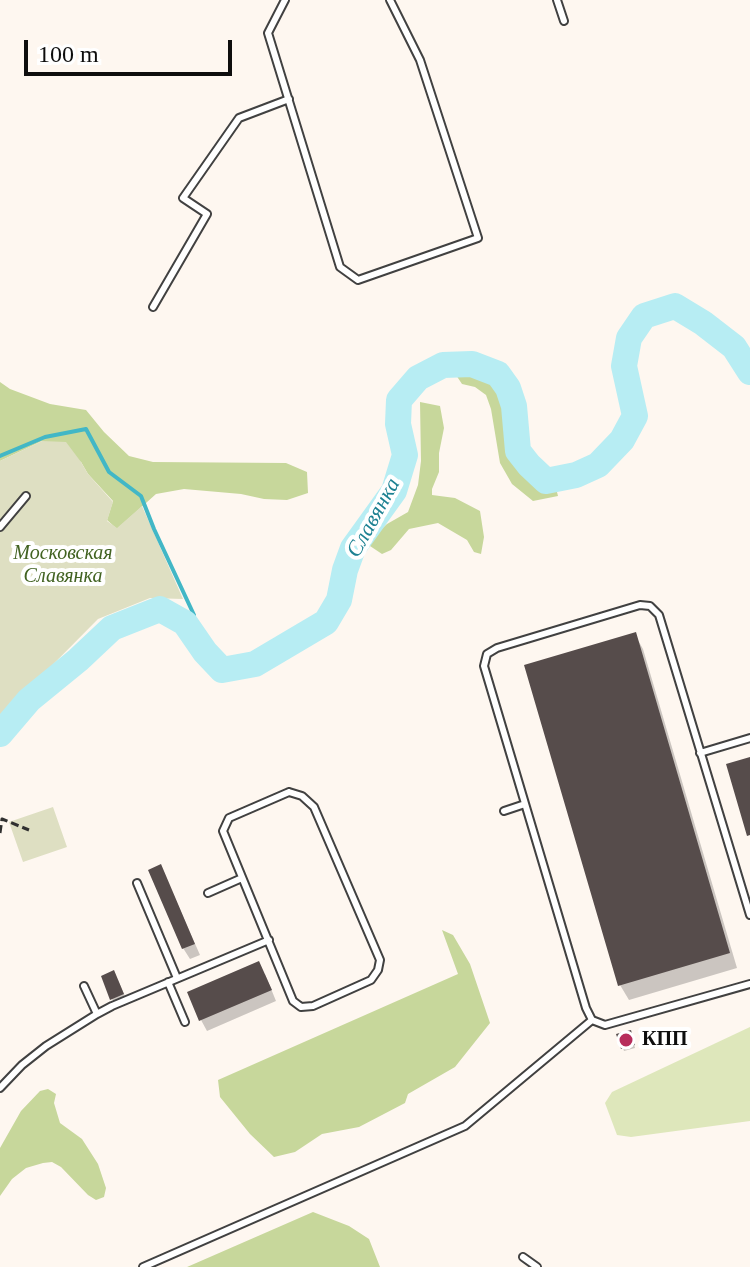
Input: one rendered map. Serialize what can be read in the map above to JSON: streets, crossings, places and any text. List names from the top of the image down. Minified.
{"water":["Славянка"],"parks":["Московская Славянка"],"places":["КПП"],"scale_bar":"100 m"}
